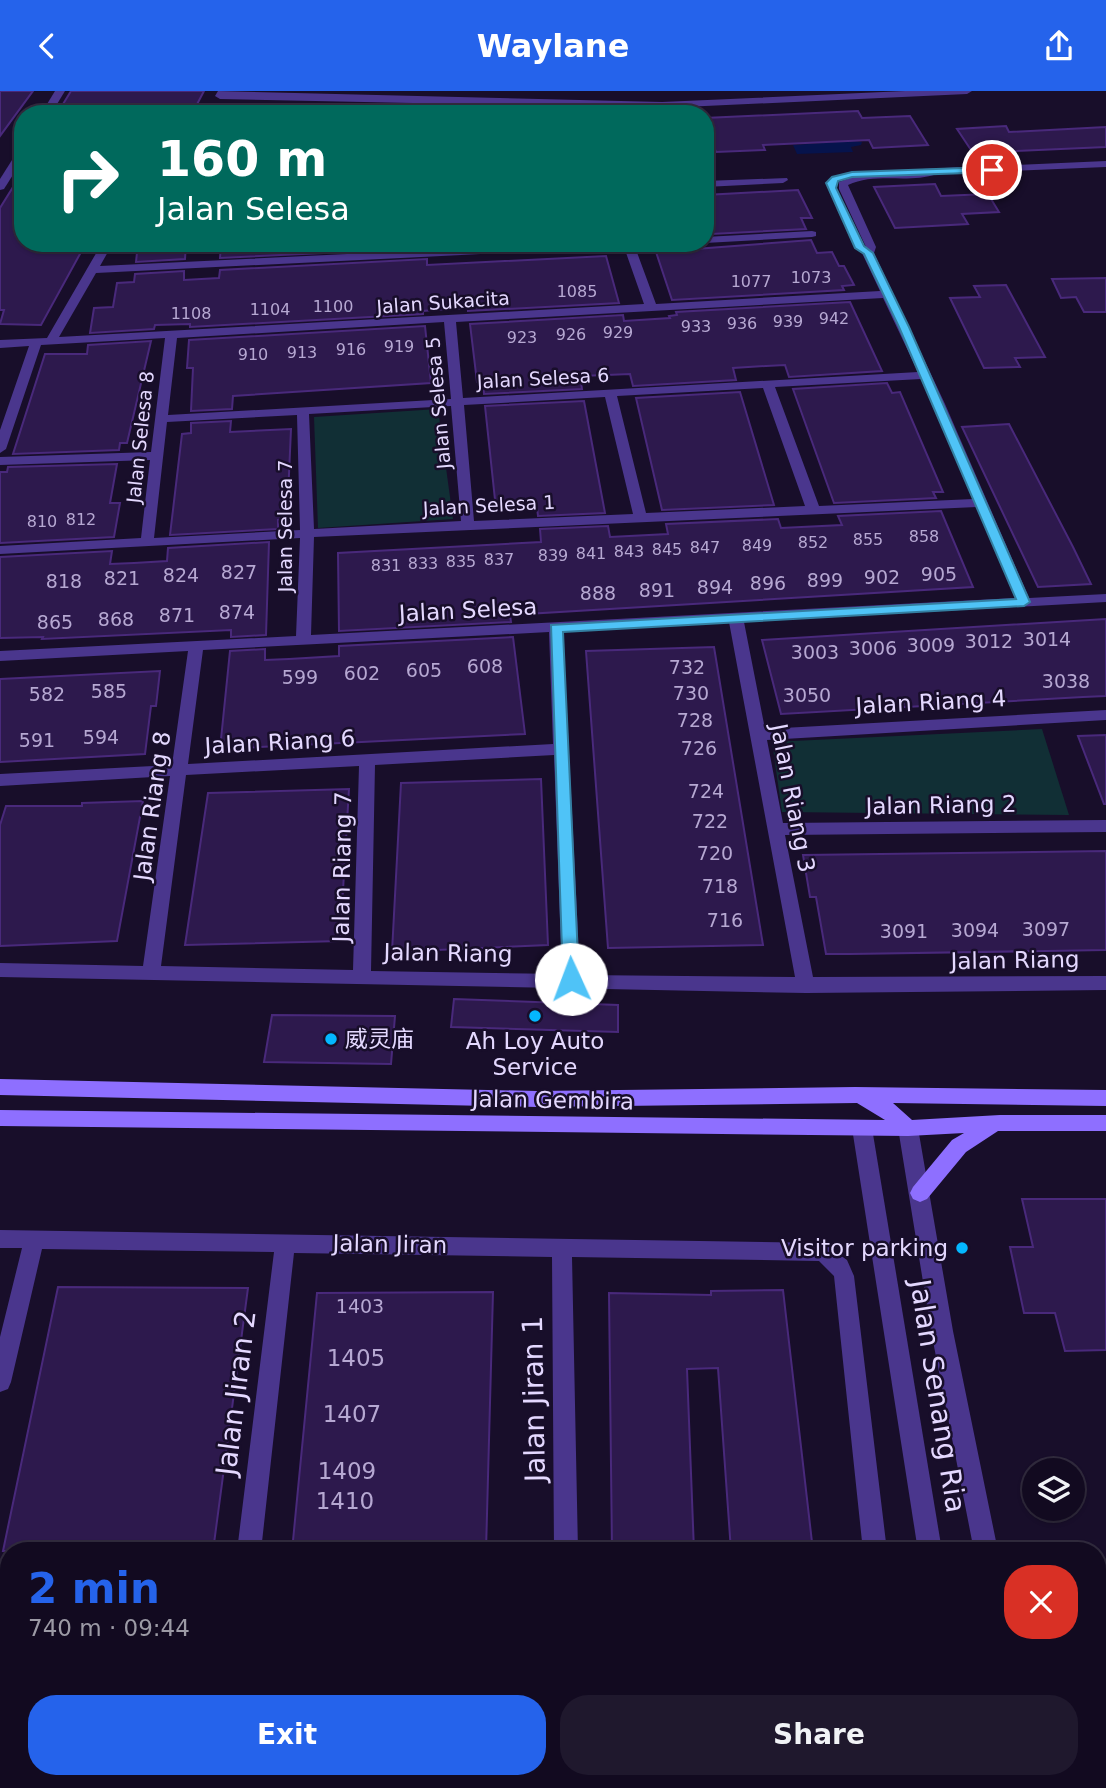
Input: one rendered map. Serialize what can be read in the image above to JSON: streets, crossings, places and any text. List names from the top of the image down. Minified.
{"streets":{"main road":["Jalan Gembira"],"street":["Jalan Sukacita","Jalan Selesa 6","Jalan Selesa 5","Jalan Selesa 8","Jalan Selesa 1","Jalan Selesa 7","Jalan Selesa","Jalan Riang 4","Jalan Riang 6","Jalan Riang 3","Jalan Riang 2","Jalan Riang 8","Jalan Riang 7","Jalan Riang","Jalan Jiran","Jalan Jiran 2","Jalan Senang Ria","Jalan Jiran 1"]},"crossings":[["Jalan Sukacita","Jalan Selesa 5"],["Jalan Sukacita","Jalan Selesa 8"],["Jalan Selesa 6","Jalan Selesa 5"],["Jalan Selesa 6","Jalan Selesa 8"],["Jalan Selesa 6","Jalan Selesa 7"],["Jalan Selesa 5","Jalan Selesa 1"],["Jalan Selesa 8","Jalan Selesa 1"],["Jalan Selesa 1","Jalan Selesa 7"],["Jalan Selesa 7","Jalan Selesa"],["Jalan Selesa","Jalan Riang 3"],["Jalan Selesa","Jalan Riang 8"],["Jalan Riang 4","Jalan Riang 3"],["Jalan Riang 6","Jalan Riang 8"],["Jalan Riang 6","Jalan Riang 7"],["Jalan Riang 3","Jalan Riang 2"],["Jalan Riang 3","Jalan Riang"],["Jalan Riang 8","Jalan Riang"],["Jalan Riang 7","Jalan Riang"],["Jalan Gembira","Jalan Senang Ria"],["Jalan Jiran","Jalan Jiran 2"],["Jalan Jiran","Jalan Jiran 1"]],"places":["Ah Loy Auto Service","威灵庙","Visitor parking"],"house_numbers":["1073","1077","1085","1100","1104","1108","942","939","936","933","929","926","923","919","916","913","910","812","810","858","855","852","849","847","845","843","841","839","837","835","833","831","827","905","824","902","821","899","818","896","894","891","888","874","871","868","865","3014","3012","3009","3006","3003","608","732","605","602","599","3038","585","730","582","3050","728","594","591","726","724","722","720","718","716","3097","3094","3091","1403","1405","1407","1409","1410"],"page":{"header":"Waylane","turn":["160 m","Jalan Selesa"],"heading":["2 min","740 m · 09:44"],"buttons":["Exit","Share"]}}
